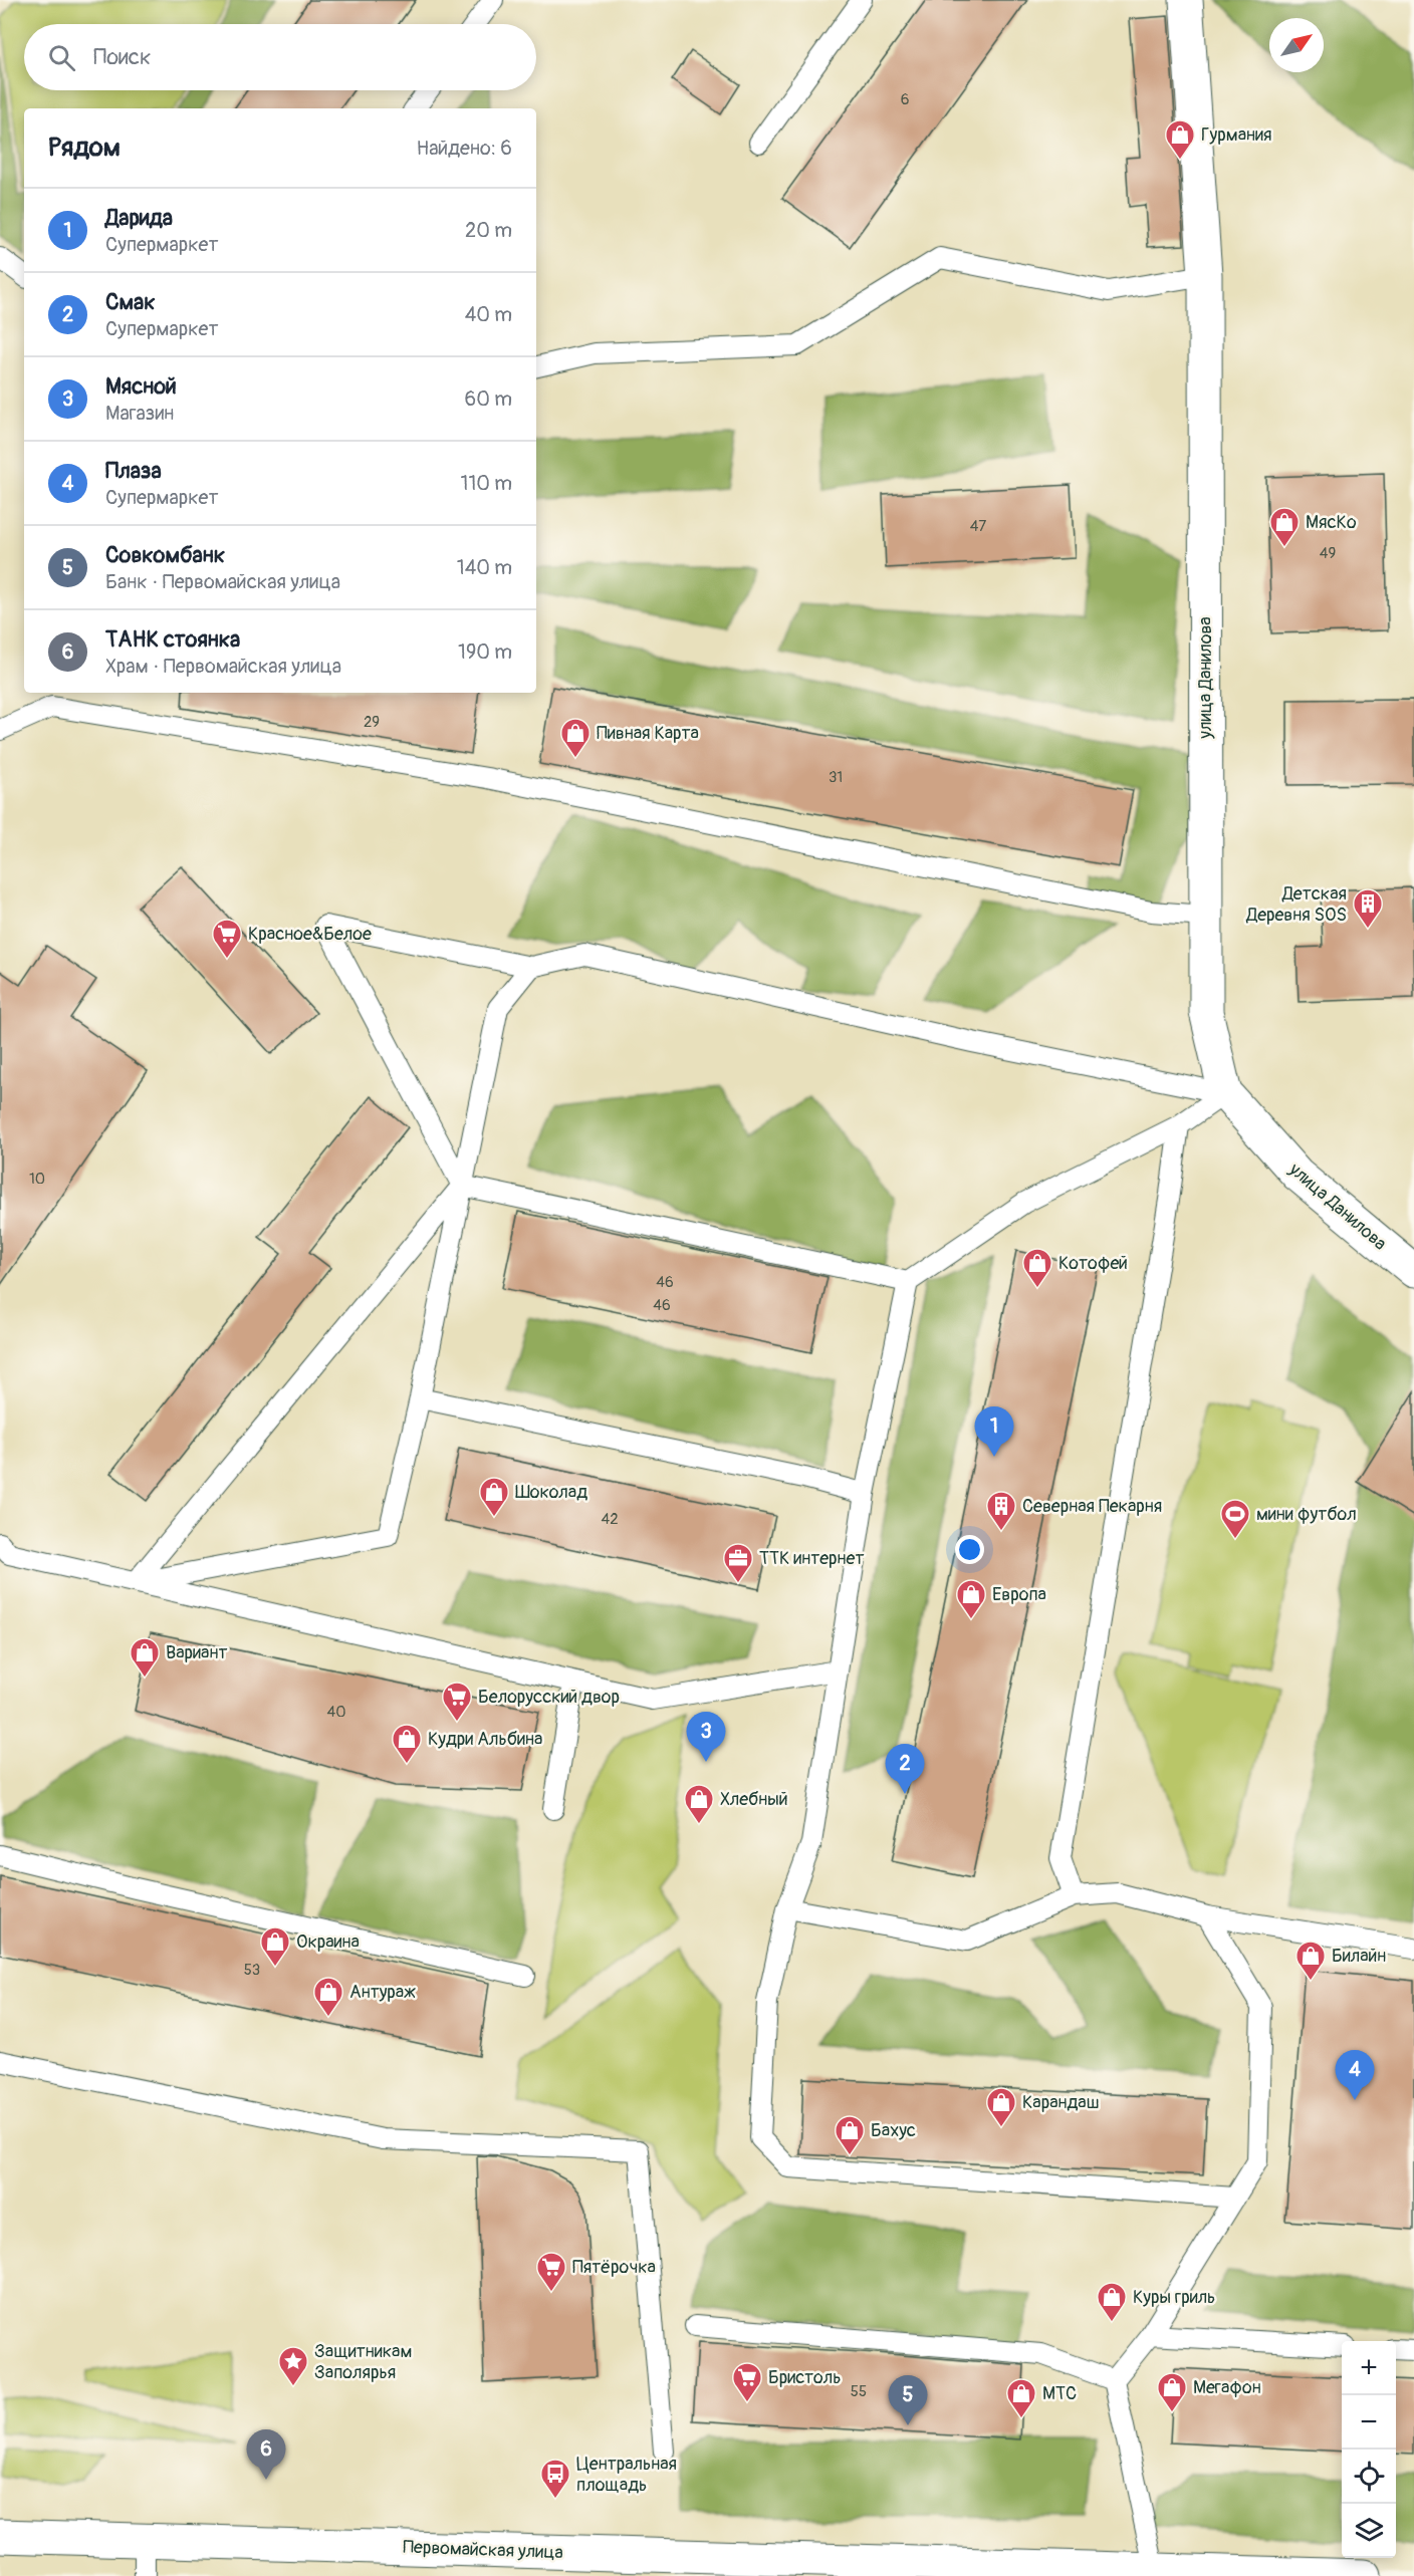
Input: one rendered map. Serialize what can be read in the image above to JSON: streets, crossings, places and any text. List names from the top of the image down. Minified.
{"streets":{"street":["улица Данилова","Первомайская улица"]},"places":{"shop":["Гурмания","МясКо","Пивная Карта","Котофей","Шоколад","Европа","Вариант","Кудри Альбина","Хлебный","Окраина","Билайн","Антураж","Карандаш","Бахус","Куры гриль","Мегафон","МТС"],"building":["Детская Деревня SOS","Северная Пекарня"],"supermarket":["Красное&Белое","Белорусский двор","Пятёрочка","Бристоль"],"sports":["мини футбол"],"office":["ТТК интернет"],"place":["Защитникам Заполярья"],"bus stop":["Центральная площадь"]},"house_numbers":["6","47","49","29","31","10","46","46","42","40","53","55"],"north":"top right","page":{"search":"Поиск","heading":["Рядом","Найдено: 6"],"list":[{"mark":"1","name":"Дарида","note":"Супермаркет","value":"20 m"},{"mark":"2","name":"Смак","note":"Супермаркет","value":"40 m"},{"mark":"3","name":"Мясной","note":"Магазин","value":"60 m"},{"mark":"4","name":"Плаза","note":"Супермаркет","value":"110 m"},{"mark":"5","name":"Совкомбанк","note":"Банк · Первомайская улица","value":"140 m"},{"mark":"6","name":"ТАНК стоянка","note":"Храм · Первомайская улица","value":"190 m"}],"pins":["1","3","2","4","5","6"],"map_buttons":["+","−"]}}
